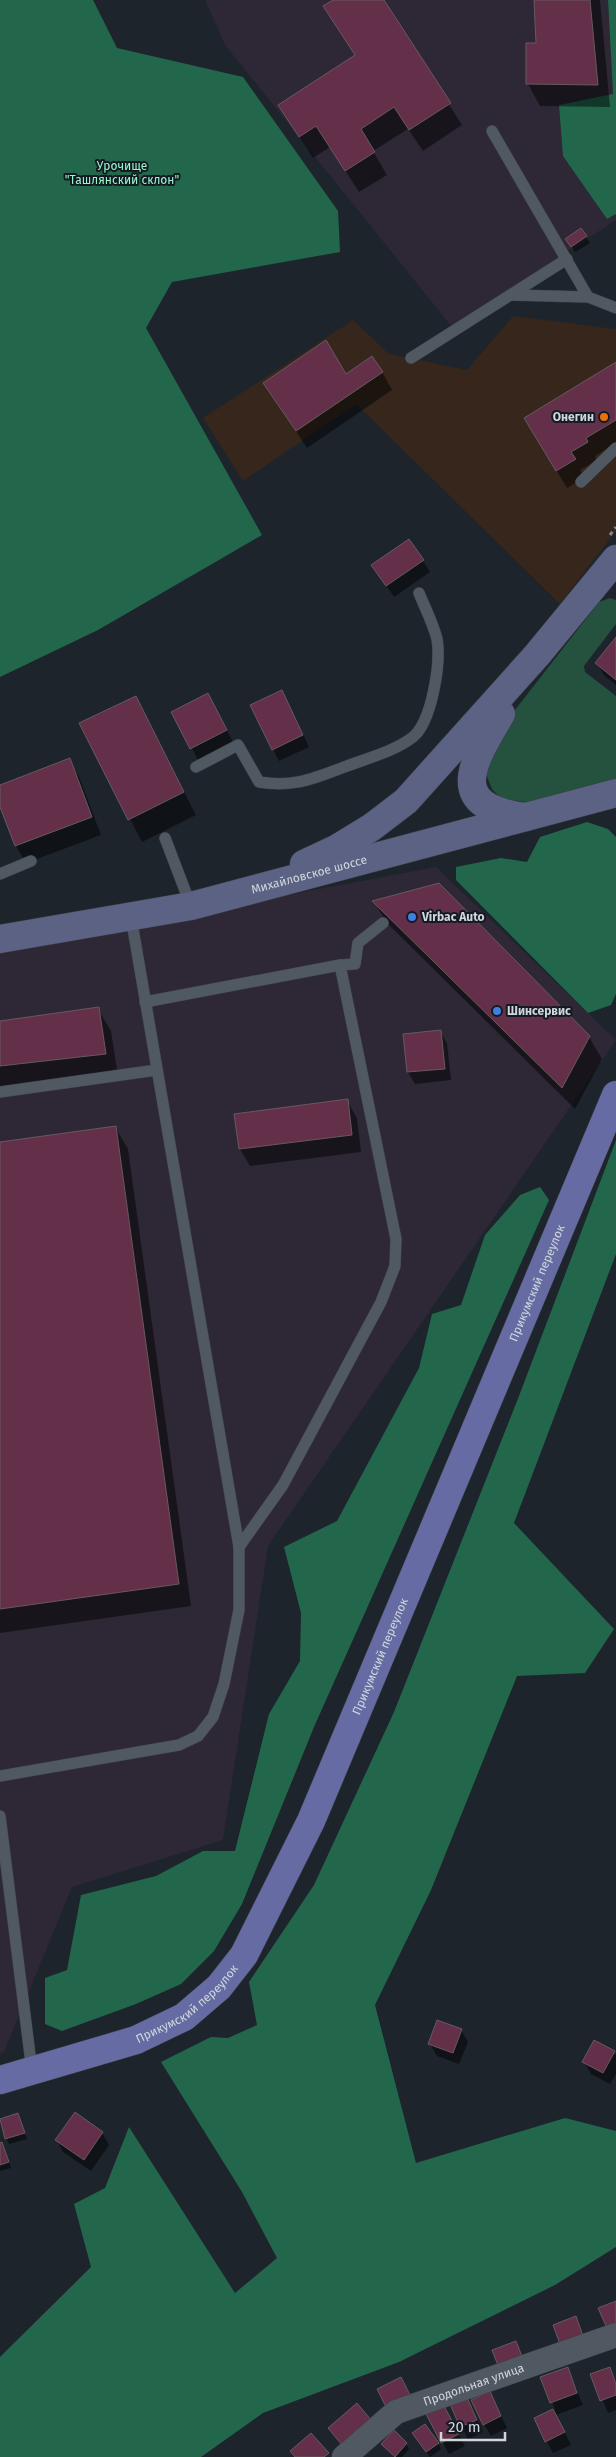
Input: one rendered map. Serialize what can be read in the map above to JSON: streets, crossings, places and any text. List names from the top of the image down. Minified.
{"streets":{"main road":["Михайловское шоссе","Прикумский переулок"],"street":["Продольная улица"]},"parks":["Урочище \"Ташлянский склон\""],"places":["Онегин","Virbac Auto","Шинсервис"],"scale_bar":"20 m"}
